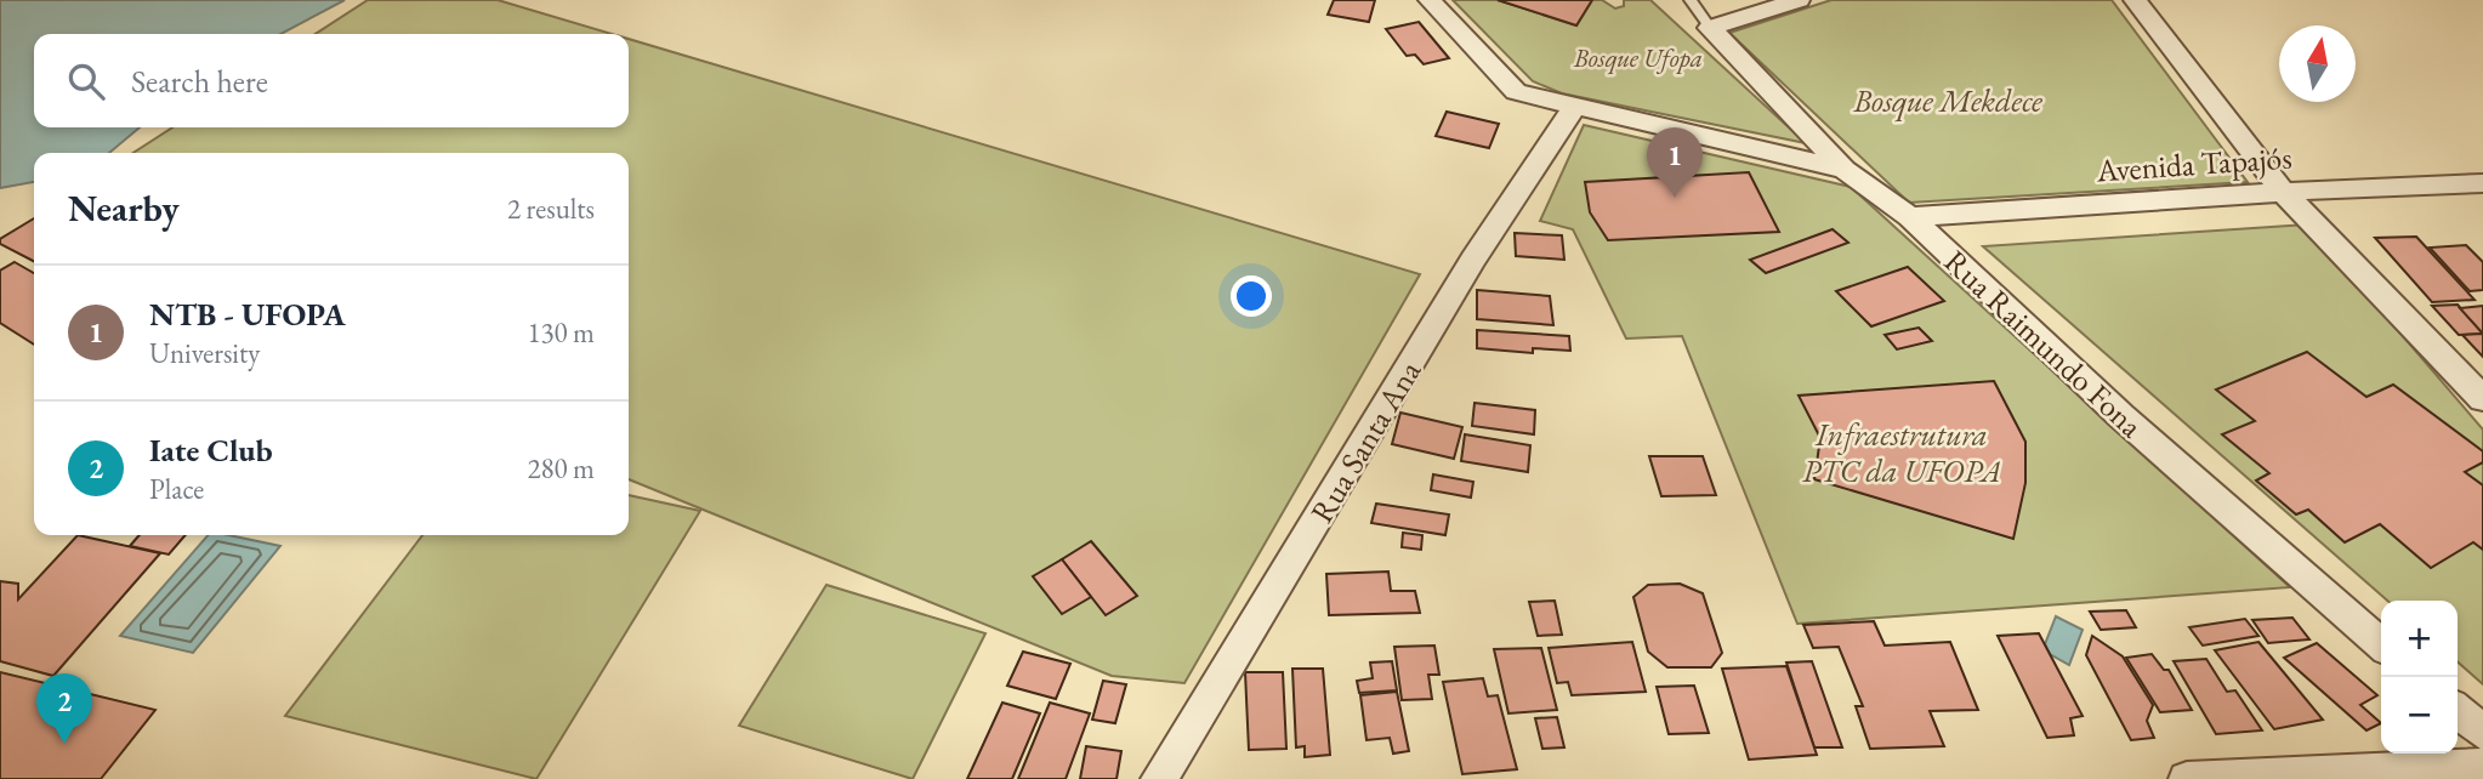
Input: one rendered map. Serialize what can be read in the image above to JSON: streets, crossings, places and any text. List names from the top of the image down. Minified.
{"streets":{"street":["Avenida Tapajós","Rua Raimundo Fona","Rua Santa Ana"]},"crossings":[["Avenida Tapajós","Rua Raimundo Fona"]],"parks":["Bosque Ufopa","Bosque Mekdece","Infraestrutura PTC da UFOPA"],"north":"top","page":{"search":"Search here","pins":["1","2"],"heading":["Nearby","2 results"],"list":[{"mark":"1","name":"NTB - UFOPA","note":"University","value":"130 m"},{"mark":"2","name":"Iate Club","note":"Place","value":"280 m"}],"map_buttons":["+","−"]}}
